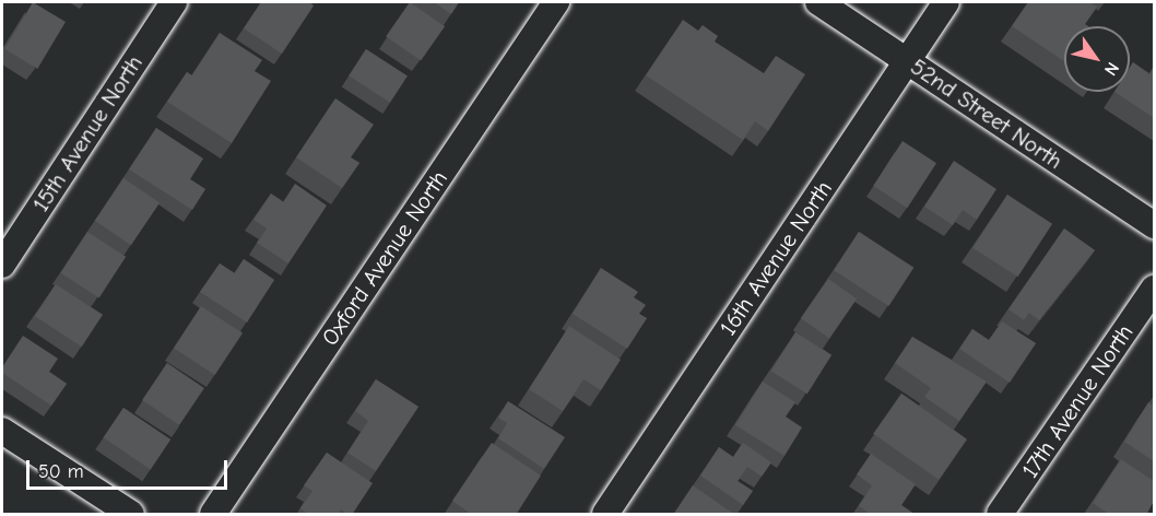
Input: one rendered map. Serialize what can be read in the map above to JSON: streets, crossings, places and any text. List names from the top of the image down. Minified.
{"streets":{"street":["52nd Street North","15th Avenue North","Oxford Avenue North","16th Avenue North","17th Avenue North"]},"crossings":[["52nd Street North","16th Avenue North"]],"scale_bar":"50 m","north":"bottom right"}
